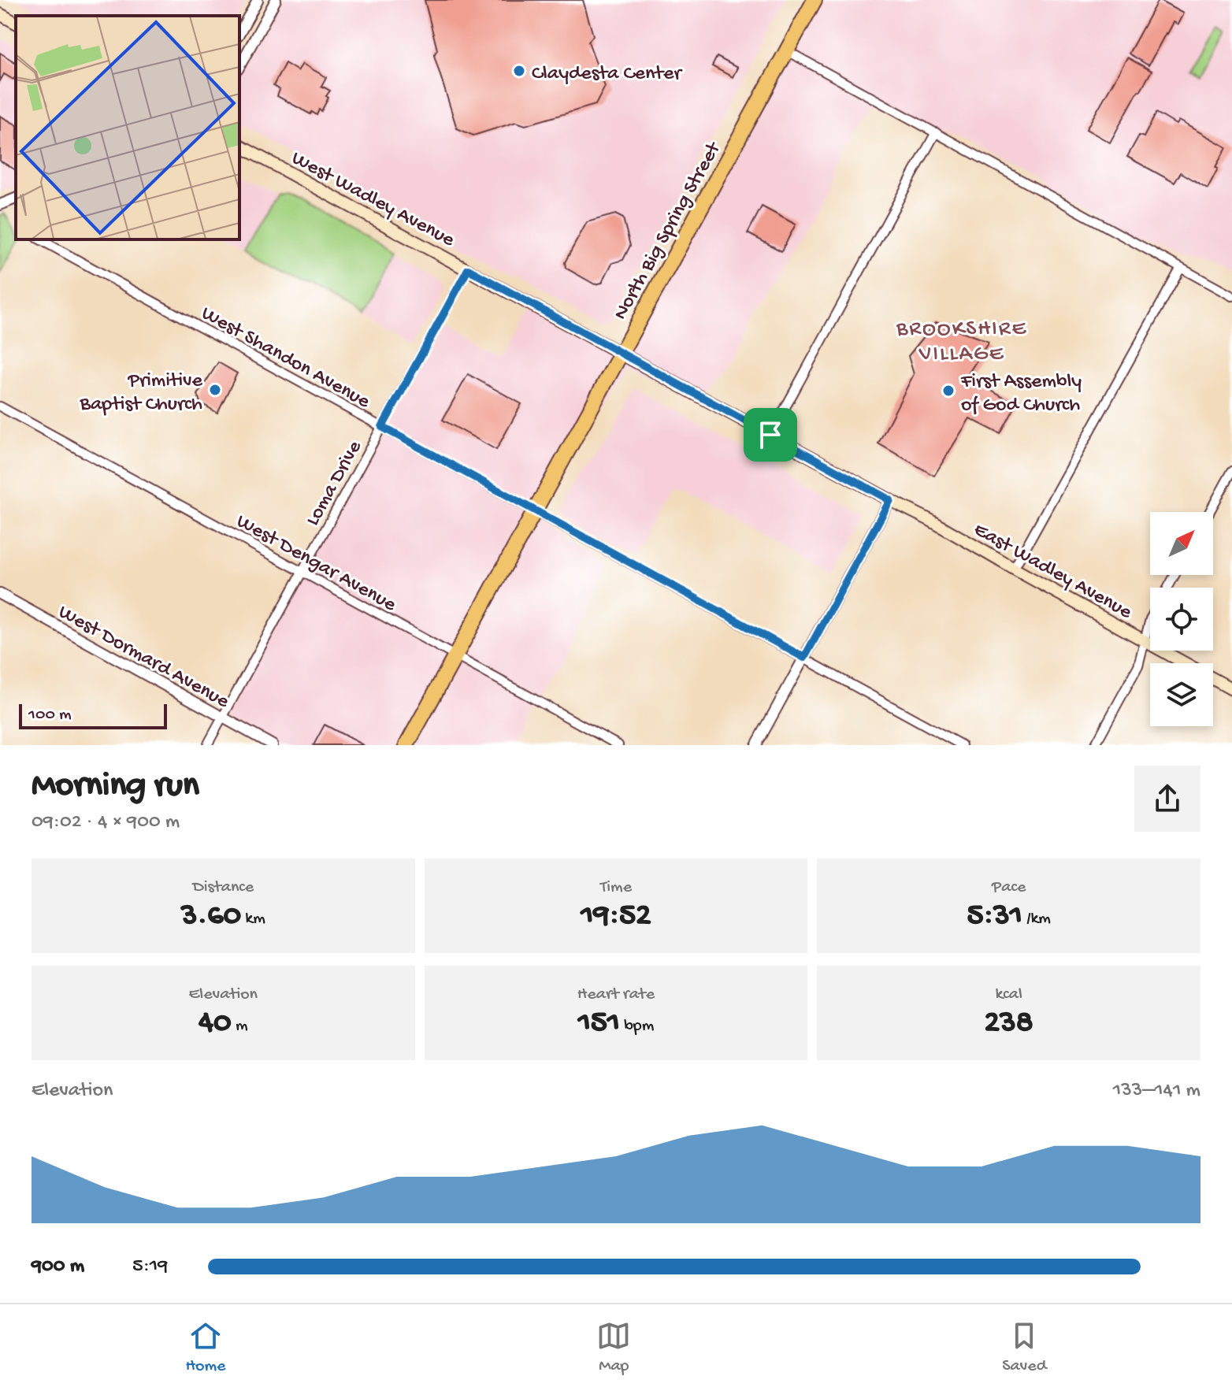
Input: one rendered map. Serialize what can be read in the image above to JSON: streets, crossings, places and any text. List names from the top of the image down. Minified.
{"streets":{"highway":["North Big Spring Street"],"main road":["West Wadley Avenue","East Wadley Avenue"],"street":["West Shandon Avenue","Loma Drive","West Dengar Avenue","West Dormard Avenue"]},"crossings":[["West Wadley Avenue","North Big Spring Street"],["West Wadley Avenue","Loma Drive"],["West Wadley Avenue","East Wadley Avenue"],["North Big Spring Street","West Shandon Avenue"],["North Big Spring Street","West Dengar Avenue"],["West Shandon Avenue","Loma Drive"],["Loma Drive","West Dengar Avenue"],["Loma Drive","West Dormard Avenue"]],"districts":["BROOKSHIRE VILLAGE"],"places":["Claydesta Center","Primitive Baptist Church","First Assembly of God Church"],"scale_bar":"100 m","north":"top right","page":{"scale":"100 m","heading":["Morning run","09:02 · 4 × 900 m"],"stats":[["Distance","3.60 km"],["Time","19:52"],["Pace","5:31 /km"],["Elevation","40 m"],["Heart rate","151 bpm"],["kcal","238"]],"chart":["Elevation","133–141 m"],"list":[{"name":"900 m","note":"5:19"}],"tabs":["Home","Map","Saved"]}}
